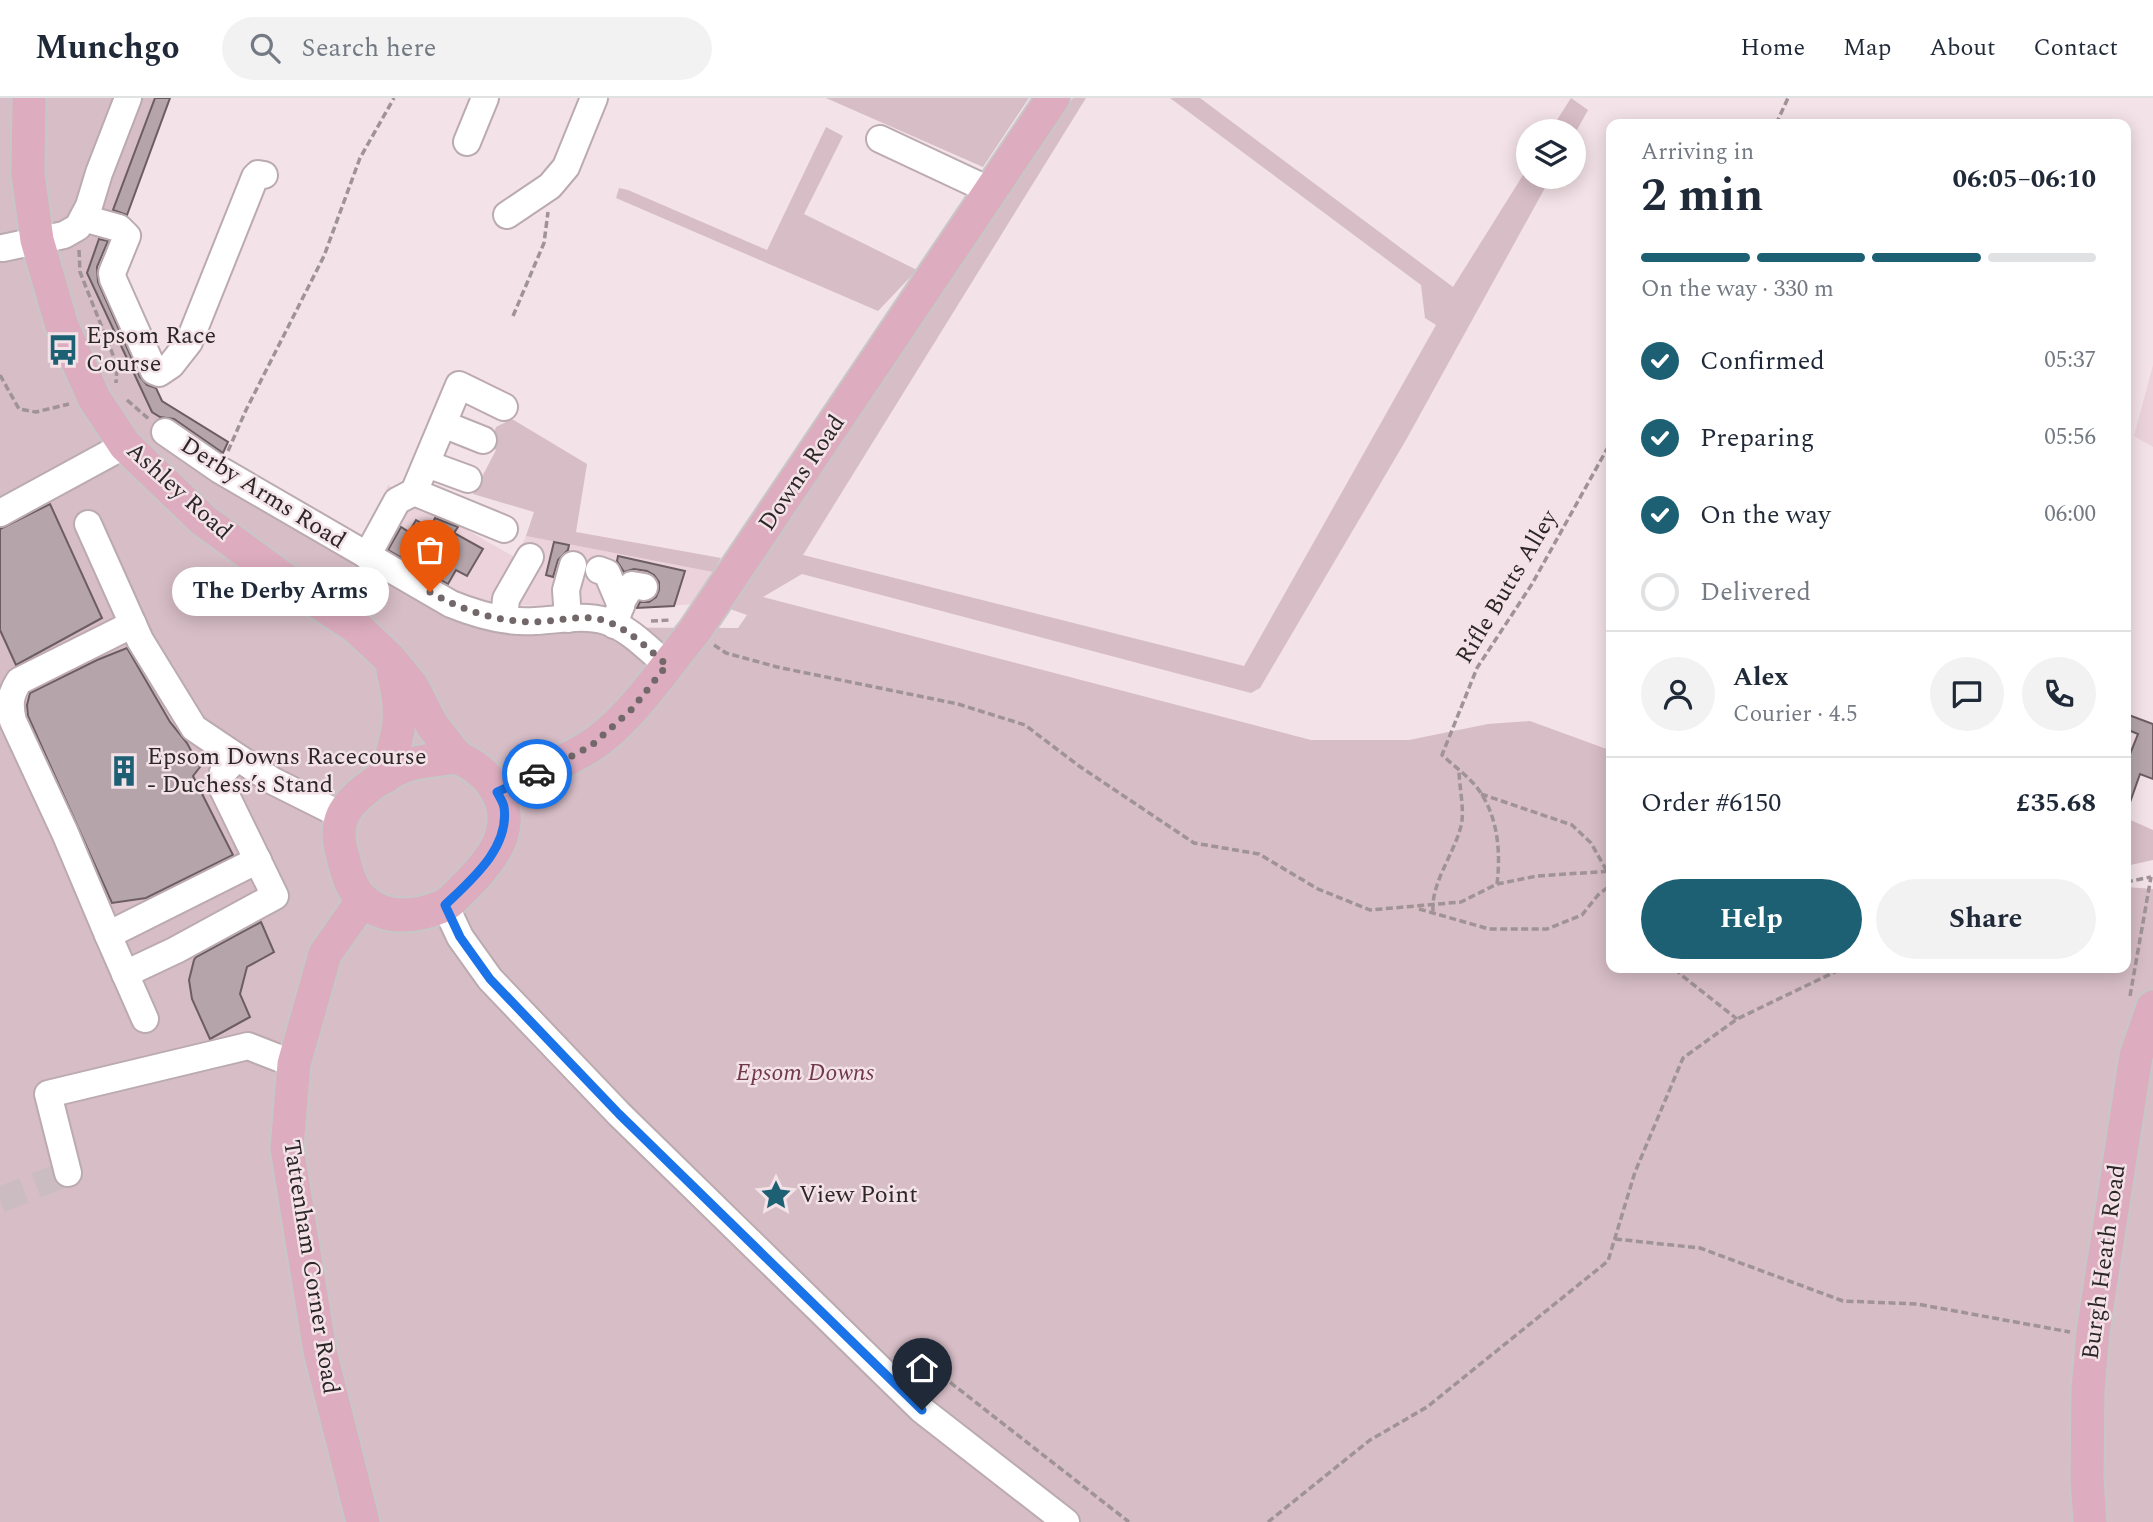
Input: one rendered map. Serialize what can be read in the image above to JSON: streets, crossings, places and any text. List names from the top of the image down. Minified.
{"streets":{"main road":["Downs Road","Ashley Road","Burgh Heath Road","Tattenham Corner Road"],"street":["Derby Arms Road"],"path":["Rifle Butts Alley"]},"crossings":[["Downs Road","Ashley Road"],["Downs Road","Derby Arms Road"],["Downs Road","Tattenham Corner Road"],["Ashley Road","Tattenham Corner Road"]],"parks":["Epsom Downs"],"places":{"bus stop":["Epsom Race Course"],"other":["The Derby Arms"],"building":["Epsom Downs Racecourse - Duchess’s Stand"],"place":["View Point"]},"page":{"header":"Munchgo","search":"Search here","nav":["Home","Map","About","Contact"],"heading":["2 min","Arriving in","06:05–06:10"],"panel":["Alex","Courier · 4.5","Order #6150","£35.68"],"bar":"On the way · 330 m","list":[["Confirmed","05:37"],["Preparing","05:56"],["On the way","06:00"],"Delivered"],"bubble":"The Derby Arms","buttons":["Help","Share"]}}
